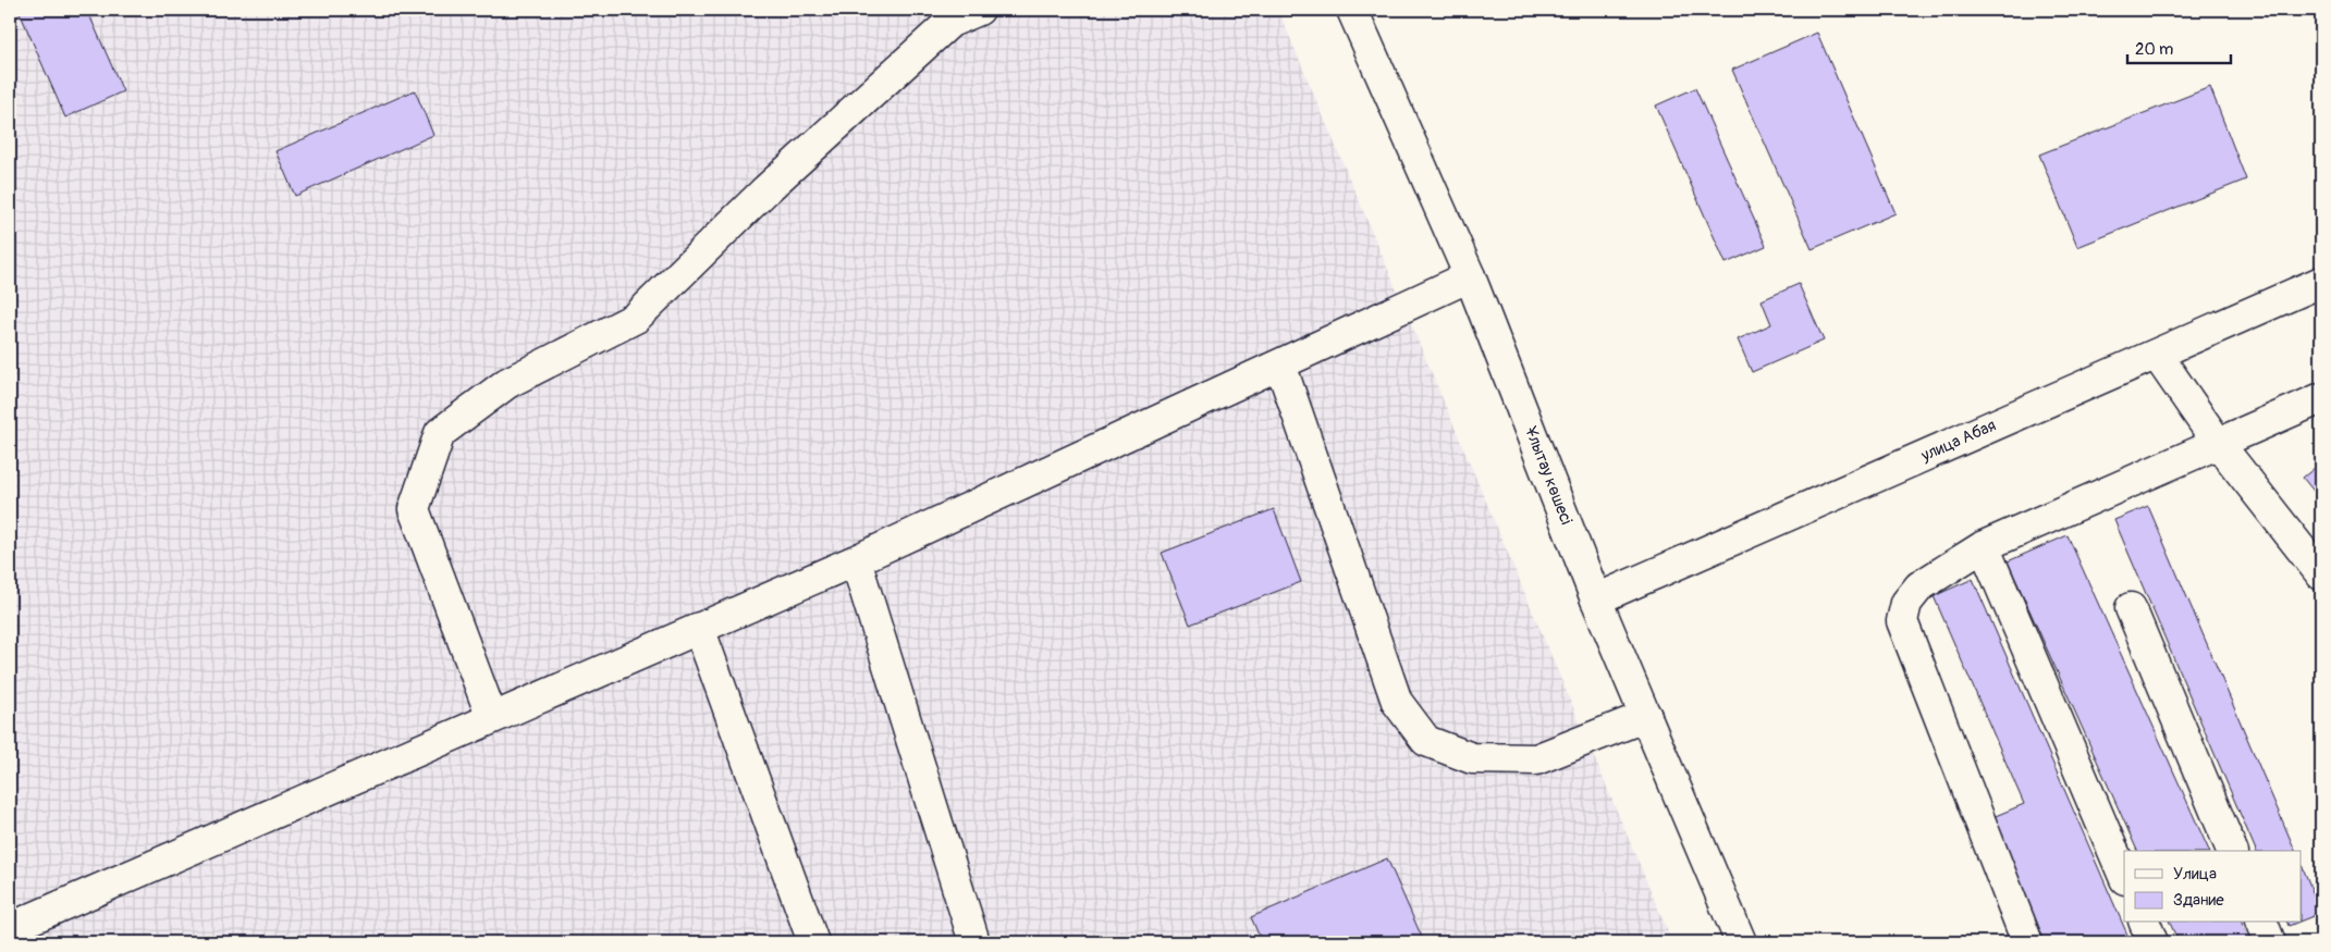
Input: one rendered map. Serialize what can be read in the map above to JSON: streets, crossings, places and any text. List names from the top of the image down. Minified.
{"streets":{"street":["улица Абая","Ұлытау көшесі"]},"crossings":[["улица Абая","Ұлытау көшесі"]],"legend":["Улица","Здание"],"scale_bar":"20 m"}
